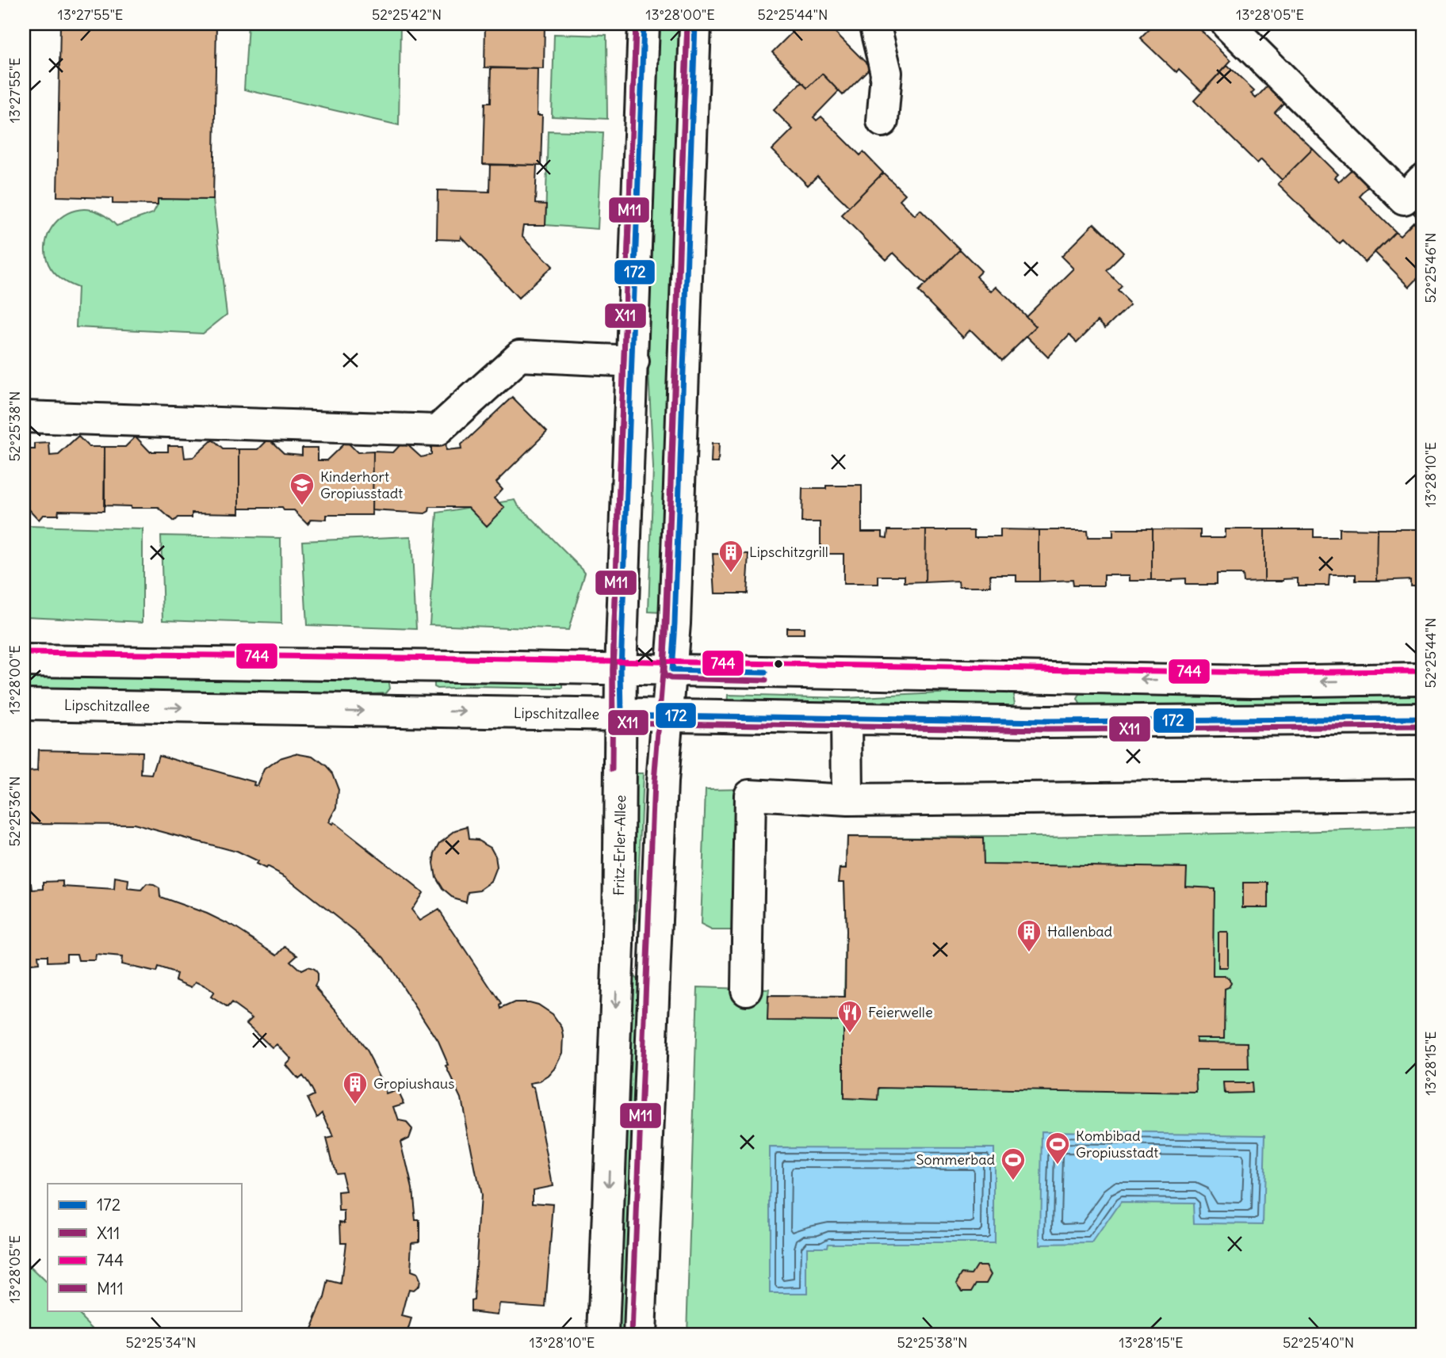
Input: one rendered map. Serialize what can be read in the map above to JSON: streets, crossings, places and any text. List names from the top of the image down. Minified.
{"streets":{"street":["Lipschitzallee","Fritz-Erler-Allee"]},"crossings":[["Lipschitzallee","Fritz-Erler-Allee"]],"places":{"school or university":["Kinderhort Gropiusstadt"],"building":["Lipschitzgrill","Hallenbad","Gropiushaus"],"restaurant":["Feierwelle"],"sports":["Kombibad Gropiusstadt","Sommerbad"]},"lines":["transit line 172","transit line X11","transit line M11","transit line 744"],"legend":["172","X11","744","M11"],"coordinates":["13°27'55\"E","52°25'42\"N","13°28'00\"E","52°25'44\"N","13°28'05\"E","52°25'46\"N","52°25'38\"N","13°28'10\"E","52°25'36\"N","13°28'15\"E","52°25'34\"N","52°25'40\"N"]}
